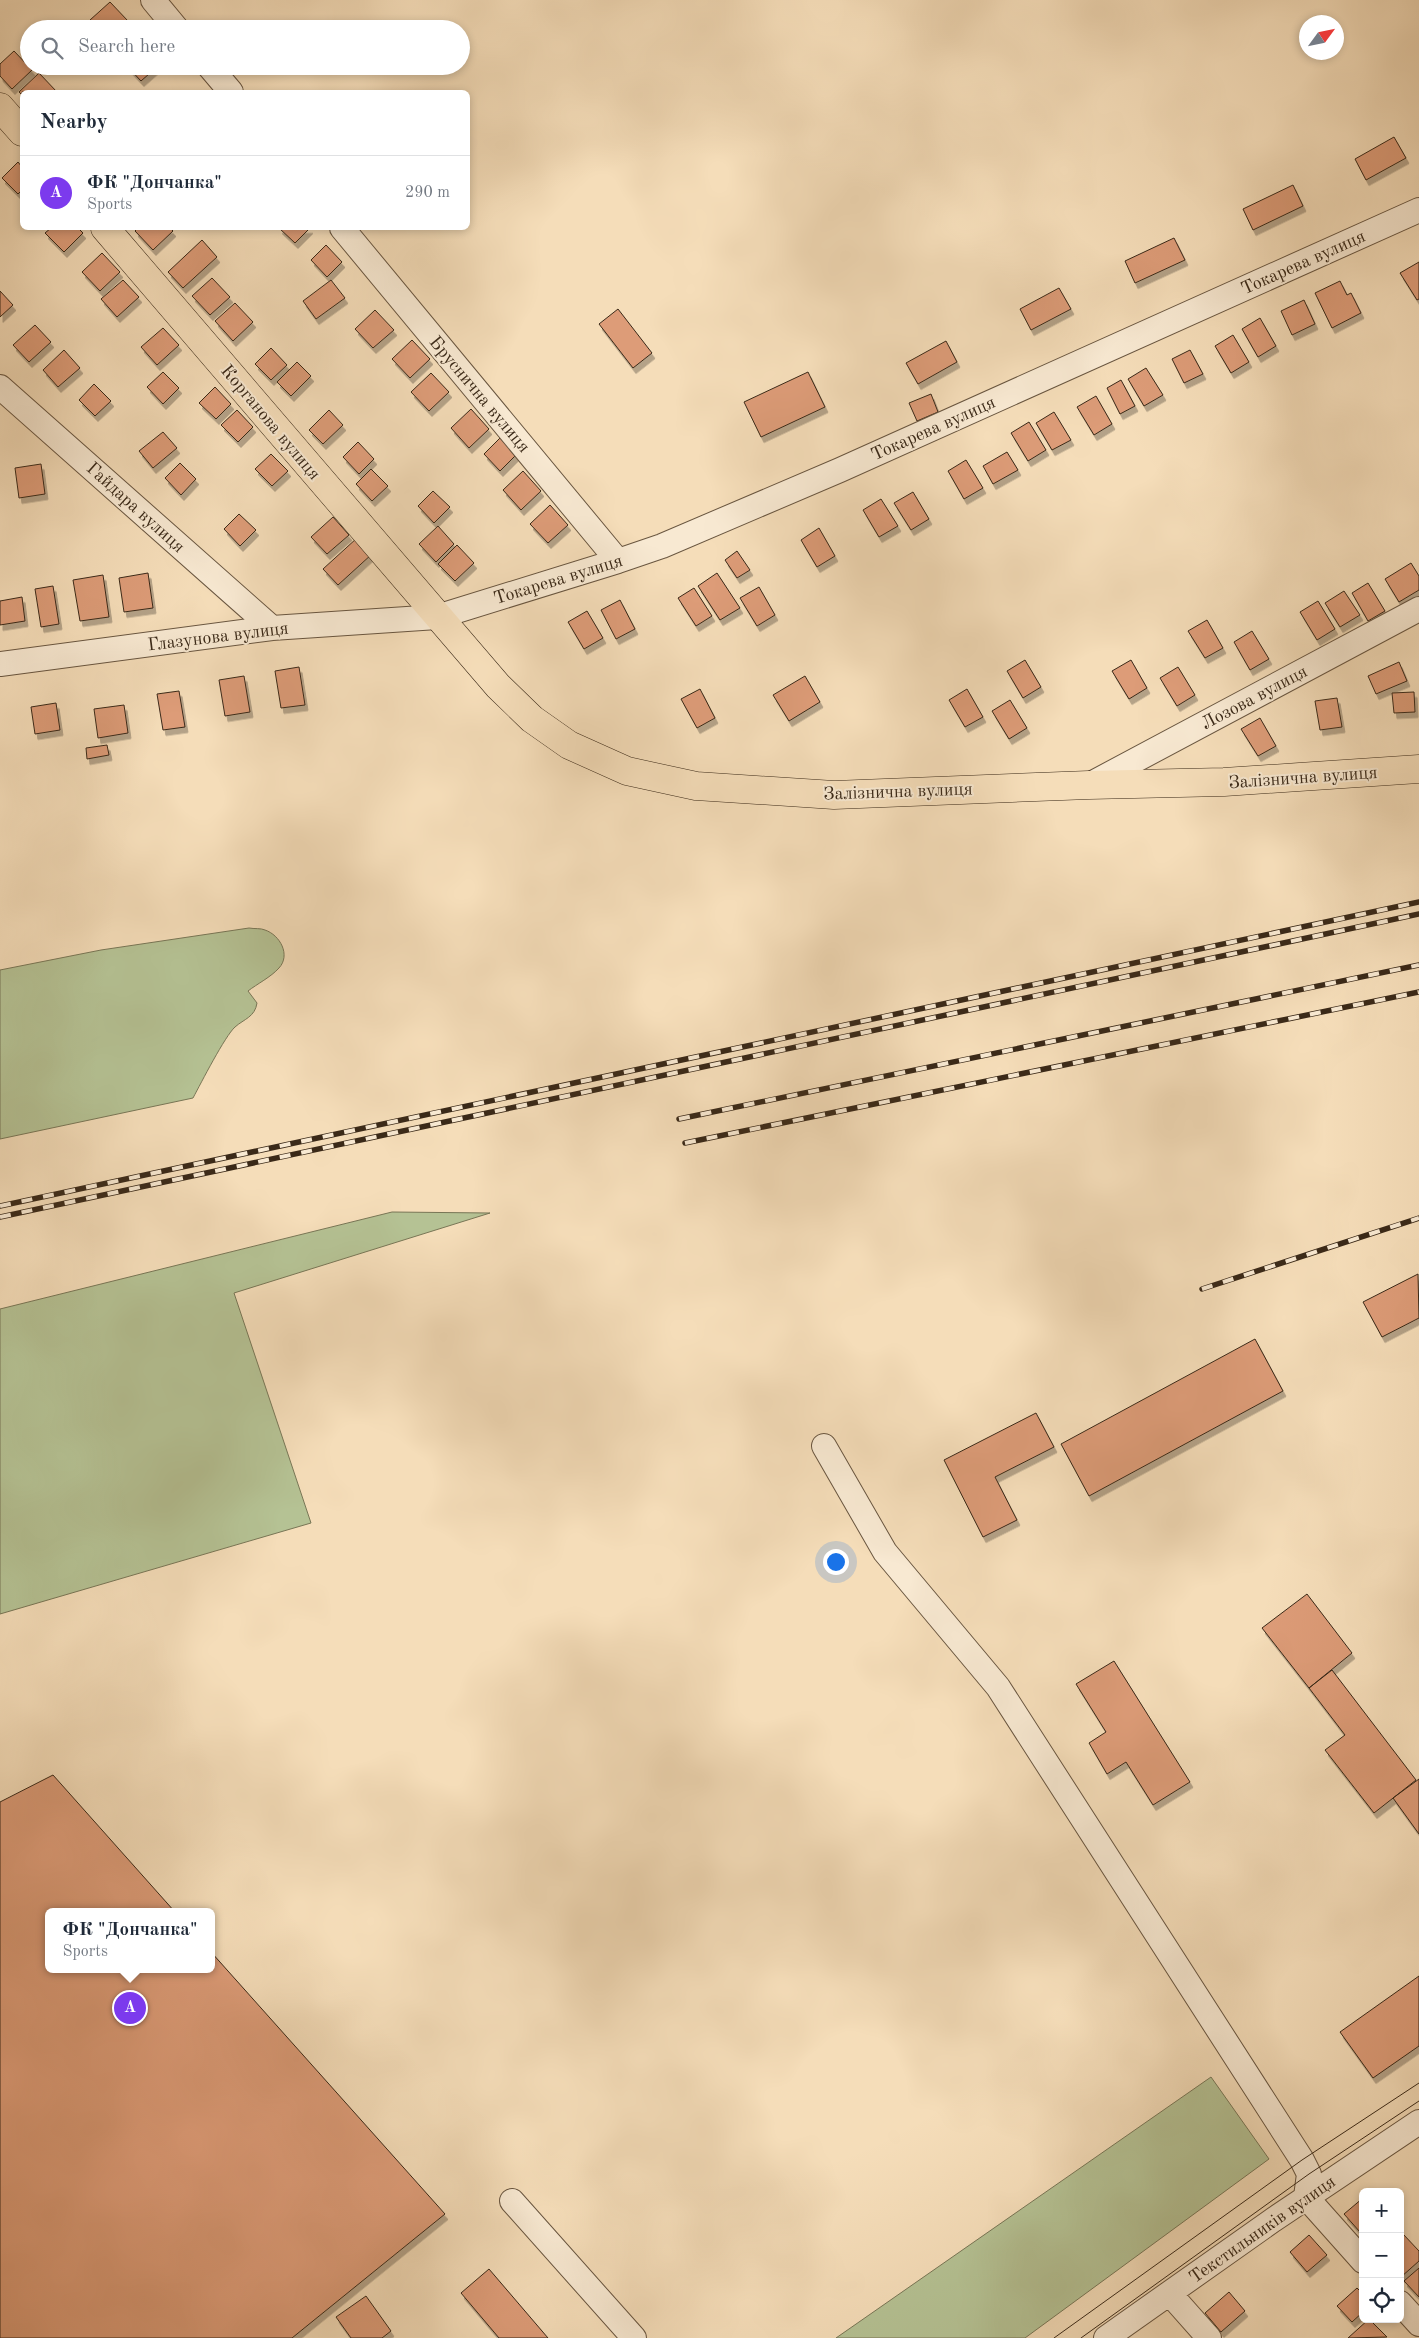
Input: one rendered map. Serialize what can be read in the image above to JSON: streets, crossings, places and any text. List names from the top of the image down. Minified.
{"streets":{"main road":["Корганова вулиця","Залізнична вулиця"],"street":["Токарева вулиця","Бруснична вулиця","Гайдара вулиця","Глазунова вулиця","Лозова вулиця","Текстильників вулиця"]},"crossings":[["Токарева вулиця","Бруснична вулиця"],["Токарева вулиця","Корганова вулиця"],["Токарева вулиця","Глазунова вулиця"],["Токарева вулиця","Залізнична вулиця"],["Корганова вулиця","Глазунова вулиця"],["Корганова вулиця","Залізнична вулиця"],["Гайдара вулиця","Глазунова вулиця"],["Глазунова вулиця","Залізнична вулиця"],["Лозова вулиця","Залізнична вулиця"]],"north":"top right","page":{"search":"Search here","heading":"Nearby","list":[{"mark":"A","name":"ФК \"Дончанка\"","note":"Sports","value":"290 m"}],"popup":["ФК \"Дончанка\"","Sports"],"pins":"A","map_buttons":["+","−"]}}
